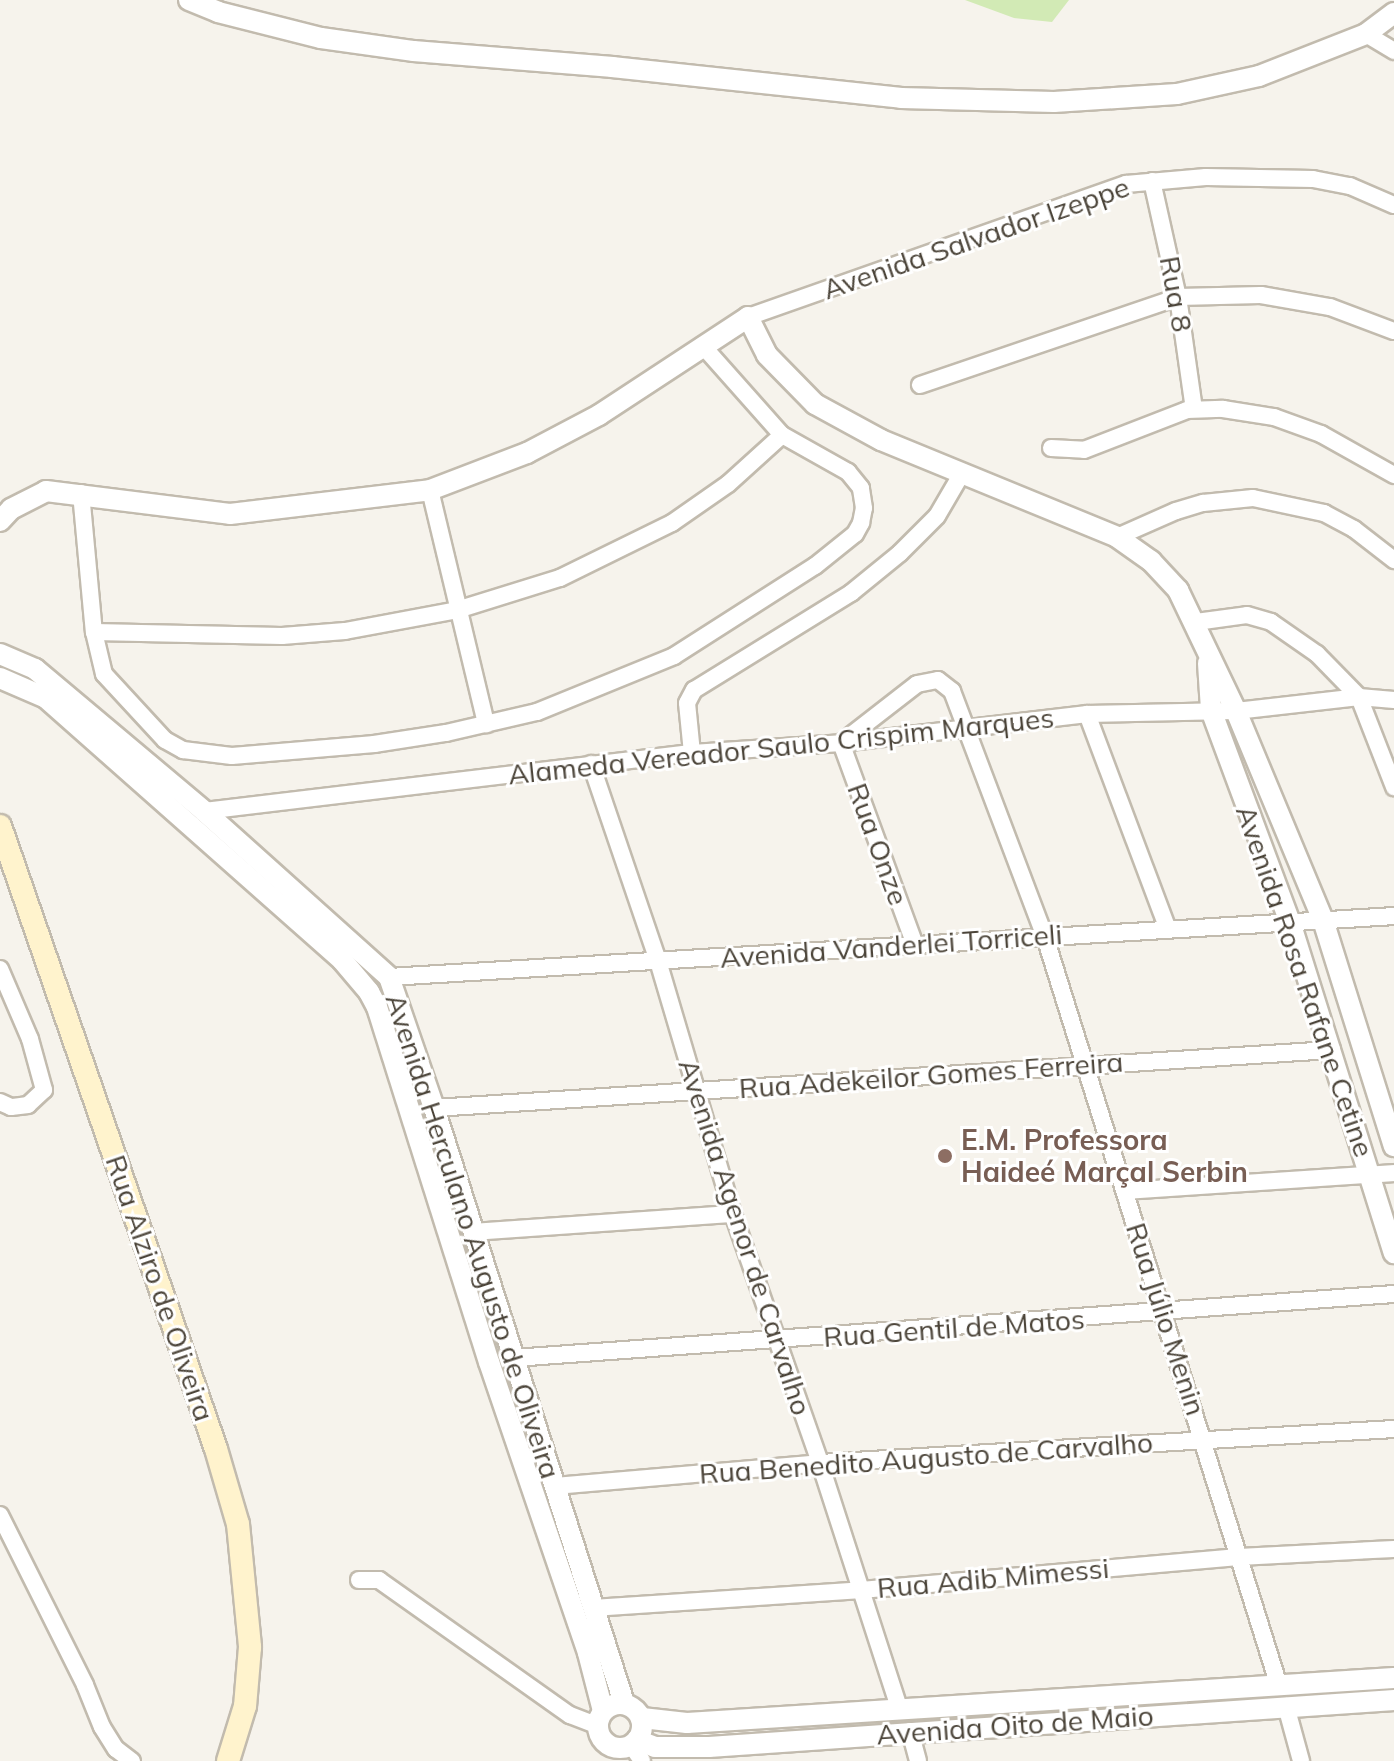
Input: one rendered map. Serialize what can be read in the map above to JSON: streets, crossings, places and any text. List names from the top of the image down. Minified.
{"streets":{"main road":["Rua Alziro de Oliveira"],"street":["Avenida Salvador Izeppe","Rua 8","Alameda Vereador Saulo Crispim Marques","Rua Onze","Avenida Vanderlei Torriceli","Avenida Rosa Rafane Cetine","Rua Adekeilor Gomes Ferreira","Avenida Herculano Augusto de Oliveira","Avenida Agenor de Carvalho","Rua Júlio Menin","Rua Gentil de Matos","Rua Benedito Augusto de Carvalho","Rua Adib Mimessi","Avenida Oito de Maio"]},"crossings":[["Avenida Salvador Izeppe","Rua 8"],["Alameda Vereador Saulo Crispim Marques","Rua Onze"],["Alameda Vereador Saulo Crispim Marques","Avenida Rosa Rafane Cetine"],["Alameda Vereador Saulo Crispim Marques","Avenida Herculano Augusto de Oliveira"],["Alameda Vereador Saulo Crispim Marques","Avenida Agenor de Carvalho"],["Alameda Vereador Saulo Crispim Marques","Rua Júlio Menin"],["Rua Onze","Avenida Vanderlei Torriceli"],["Rua Onze","Rua Júlio Menin"],["Avenida Vanderlei Torriceli","Avenida Rosa Rafane Cetine"],["Avenida Vanderlei Torriceli","Avenida Herculano Augusto de Oliveira"],["Avenida Vanderlei Torriceli","Avenida Agenor de Carvalho"],["Avenida Vanderlei Torriceli","Rua Júlio Menin"],["Avenida Rosa Rafane Cetine","Rua Adekeilor Gomes Ferreira"],["Rua Adekeilor Gomes Ferreira","Avenida Herculano Augusto de Oliveira"],["Rua Adekeilor Gomes Ferreira","Avenida Agenor de Carvalho"],["Rua Adekeilor Gomes Ferreira","Rua Júlio Menin"],["Avenida Herculano Augusto de Oliveira","Rua Gentil de Matos"],["Avenida Herculano Augusto de Oliveira","Rua Benedito Augusto de Carvalho"],["Avenida Herculano Augusto de Oliveira","Rua Adib Mimessi"],["Avenida Herculano Augusto de Oliveira","Avenida Oito de Maio"],["Avenida Agenor de Carvalho","Rua Gentil de Matos"],["Avenida Agenor de Carvalho","Rua Benedito Augusto de Carvalho"],["Avenida Agenor de Carvalho","Rua Adib Mimessi"],["Avenida Agenor de Carvalho","Avenida Oito de Maio"],["Rua Júlio Menin","Rua Gentil de Matos"],["Rua Júlio Menin","Rua Benedito Augusto de Carvalho"],["Rua Júlio Menin","Rua Adib Mimessi"],["Rua Júlio Menin","Avenida Oito de Maio"]],"places":["E.M. Professora Haideé Marçal Serbin"]}
